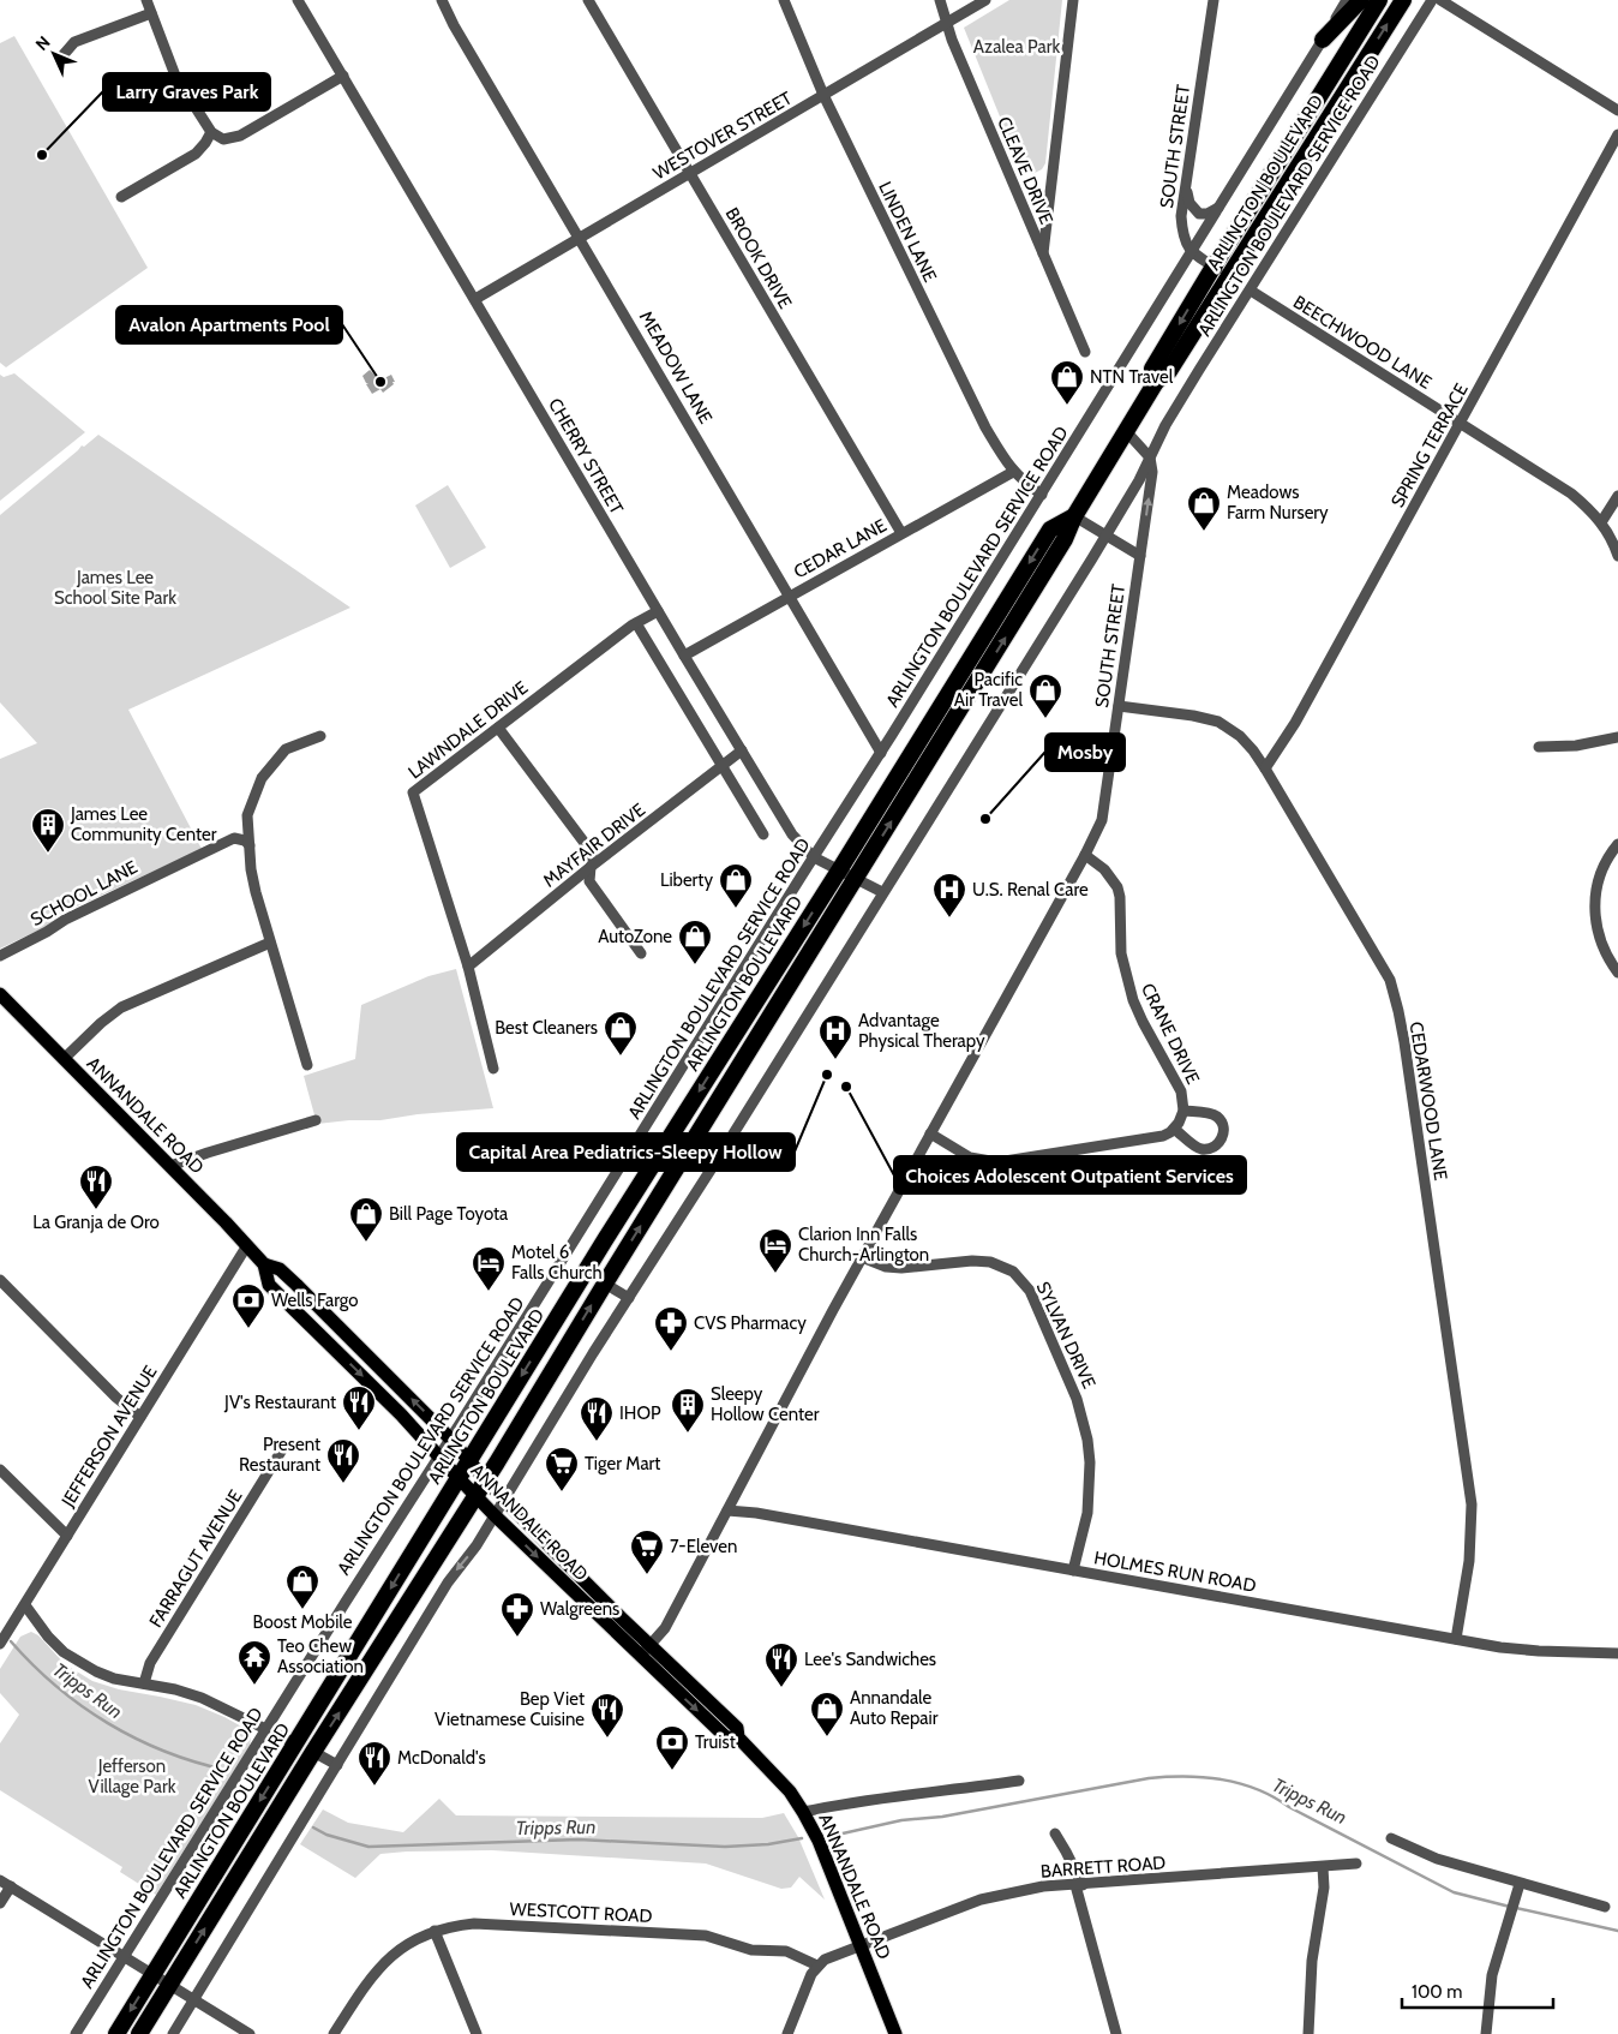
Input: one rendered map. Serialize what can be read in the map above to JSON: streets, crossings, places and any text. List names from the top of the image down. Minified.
{"streets":{"highway":["ARLINGTON BOULEVARD"],"main road":["ANNANDALE ROAD"],"street":["WESTOVER STREET","SOUTH STREET","CLEAVE DRIVE","ARLINGTON BOULEVARD SERVICE ROAD","LINDEN LANE","BROOK DRIVE","BEECHWOOD LANE","MEADOW LANE","SPRING TERRACE","CHERRY STREET","CEDAR LANE","LAWNDALE DRIVE","MAYFAIR DRIVE","SCHOOL LANE","CRANE DRIVE","CEDARWOOD LANE","SYLVAN DRIVE","JEFFERSON AVENUE","FARRAGUT AVENUE","HOLMES RUN ROAD","BARRETT ROAD","WESTCOTT ROAD"]},"crossings":[["WESTOVER STREET","CLEAVE DRIVE"],["WESTOVER STREET","LINDEN LANE"],["WESTOVER STREET","BROOK DRIVE"],["WESTOVER STREET","MEADOW LANE"],["WESTOVER STREET","CHERRY STREET"],["SOUTH STREET","ARLINGTON BOULEVARD SERVICE ROAD"],["SOUTH STREET","CRANE DRIVE"],["SOUTH STREET","CEDARWOOD LANE"],["SOUTH STREET","ANNANDALE ROAD"],["SOUTH STREET","SYLVAN DRIVE"],["SOUTH STREET","HOLMES RUN ROAD"],["ARLINGTON BOULEVARD","CHERRY STREET"],["ARLINGTON BOULEVARD","ANNANDALE ROAD"],["ARLINGTON BOULEVARD SERVICE ROAD","LINDEN LANE"],["ARLINGTON BOULEVARD SERVICE ROAD","BEECHWOOD LANE"],["ARLINGTON BOULEVARD SERVICE ROAD","MEADOW LANE"],["ARLINGTON BOULEVARD SERVICE ROAD","CHERRY STREET"],["ARLINGTON BOULEVARD SERVICE ROAD","ANNANDALE ROAD"],["LINDEN LANE","CEDAR LANE"],["BROOK DRIVE","CEDAR LANE"],["BEECHWOOD LANE","SPRING TERRACE"],["MEADOW LANE","CEDAR LANE"],["SPRING TERRACE","CEDARWOOD LANE"],["CHERRY STREET","CEDAR LANE"],["CHERRY STREET","LAWNDALE DRIVE"],["CHERRY STREET","MAYFAIR DRIVE"],["LAWNDALE DRIVE","MAYFAIR DRIVE"],["CEDARWOOD LANE","HOLMES RUN ROAD"],["ANNANDALE ROAD","JEFFERSON AVENUE"],["ANNANDALE ROAD","BARRETT ROAD"],["SYLVAN DRIVE","HOLMES RUN ROAD"]],"water":["Tripps Run"],"parks":["Azalea Park","James Lee School Site Park","Jefferson Village Park"],"places":{"other":["Larry Graves Park","Avalon Apartments Pool","Mosby","Capital Area Pediatrics-Sleepy Hollow","Choices Adolescent Outpatient Services"],"shop":["NTN Travel","Meadows Farm Nursery","Pacific Air Travel","Liberty","AutoZone","Best Cleaners","Bill Page Toyota","Boost Mobile","Annandale Auto Repair"],"building":["James Lee Community Center","Sleepy Hollow Center"],"hospital":["U.S. Renal Care","Advantage Physical Therapy"],"restaurant":["La Granja de Oro","JV's Restaurant","IHOP","Present Restaurant","Lee's Sandwiches","Bep Viet Vietnamese Cuisine","McDonald's"],"hotel":["Clarion Inn Falls Church-Arlington","Motel 6 Falls Church"],"bank":["Wells Fargo","Truist"],"pharmacy":["CVS Pharmacy","Walgreens"],"supermarket":["Tiger Mart","7-Eleven"],"temple":["Teo Chew Association"]},"scale_bar":"100 m","north":"top left"}
